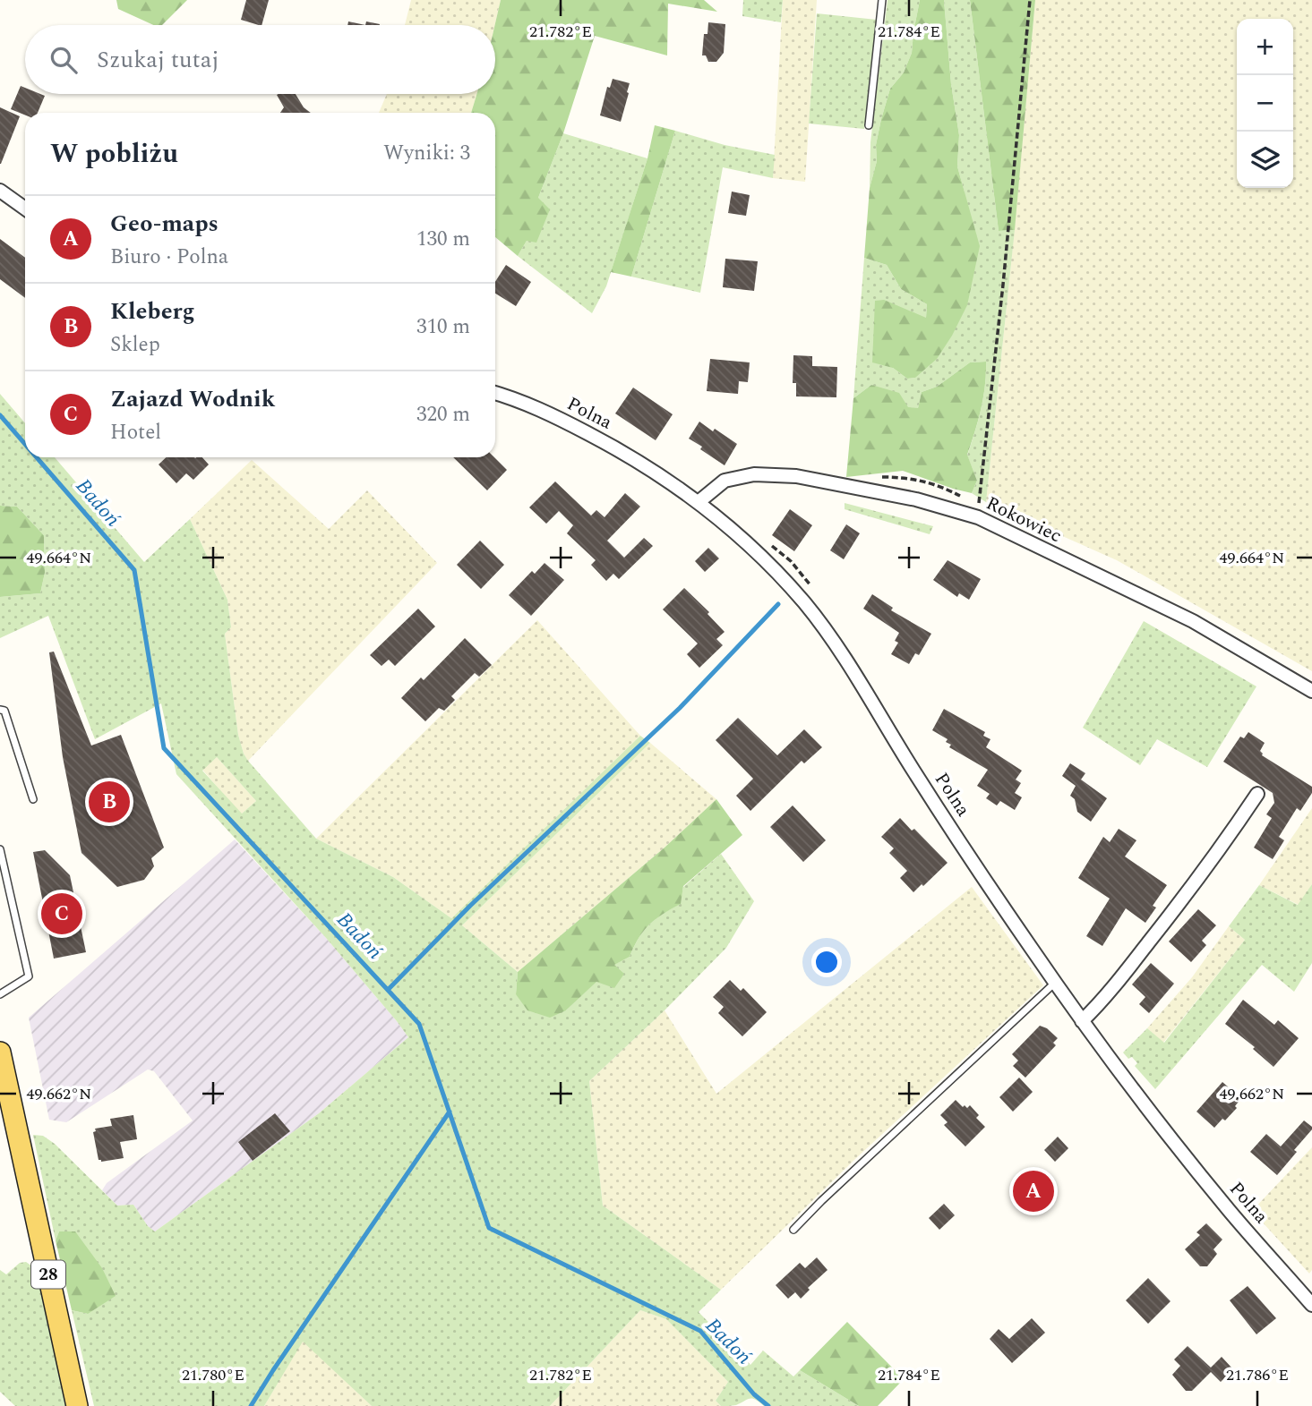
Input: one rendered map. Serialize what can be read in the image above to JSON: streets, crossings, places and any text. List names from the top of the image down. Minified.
{"streets":{"main road":["28"],"street":["Polna","Rokowiec"]},"crossings":[["Polna","Rokowiec"]],"water":["Badoń"],"page":{"map_buttons":["+","−"],"search":"Szukaj tutaj","heading":["W pobliżu","Wyniki: 3"],"list":[{"mark":"A","name":"Geo-maps","note":"Biuro · Polna","value":"130 m"},{"mark":"B","name":"Kleberg","note":"Sklep","value":"310 m"},{"mark":"C","name":"Zajazd Wodnik","note":"Hotel","value":"320 m"}],"pins":["B","C","A"]},"coordinates":["21.782°E","21.784°E","49.664°N","49.662°N","21.780°E","21.786°E"]}
